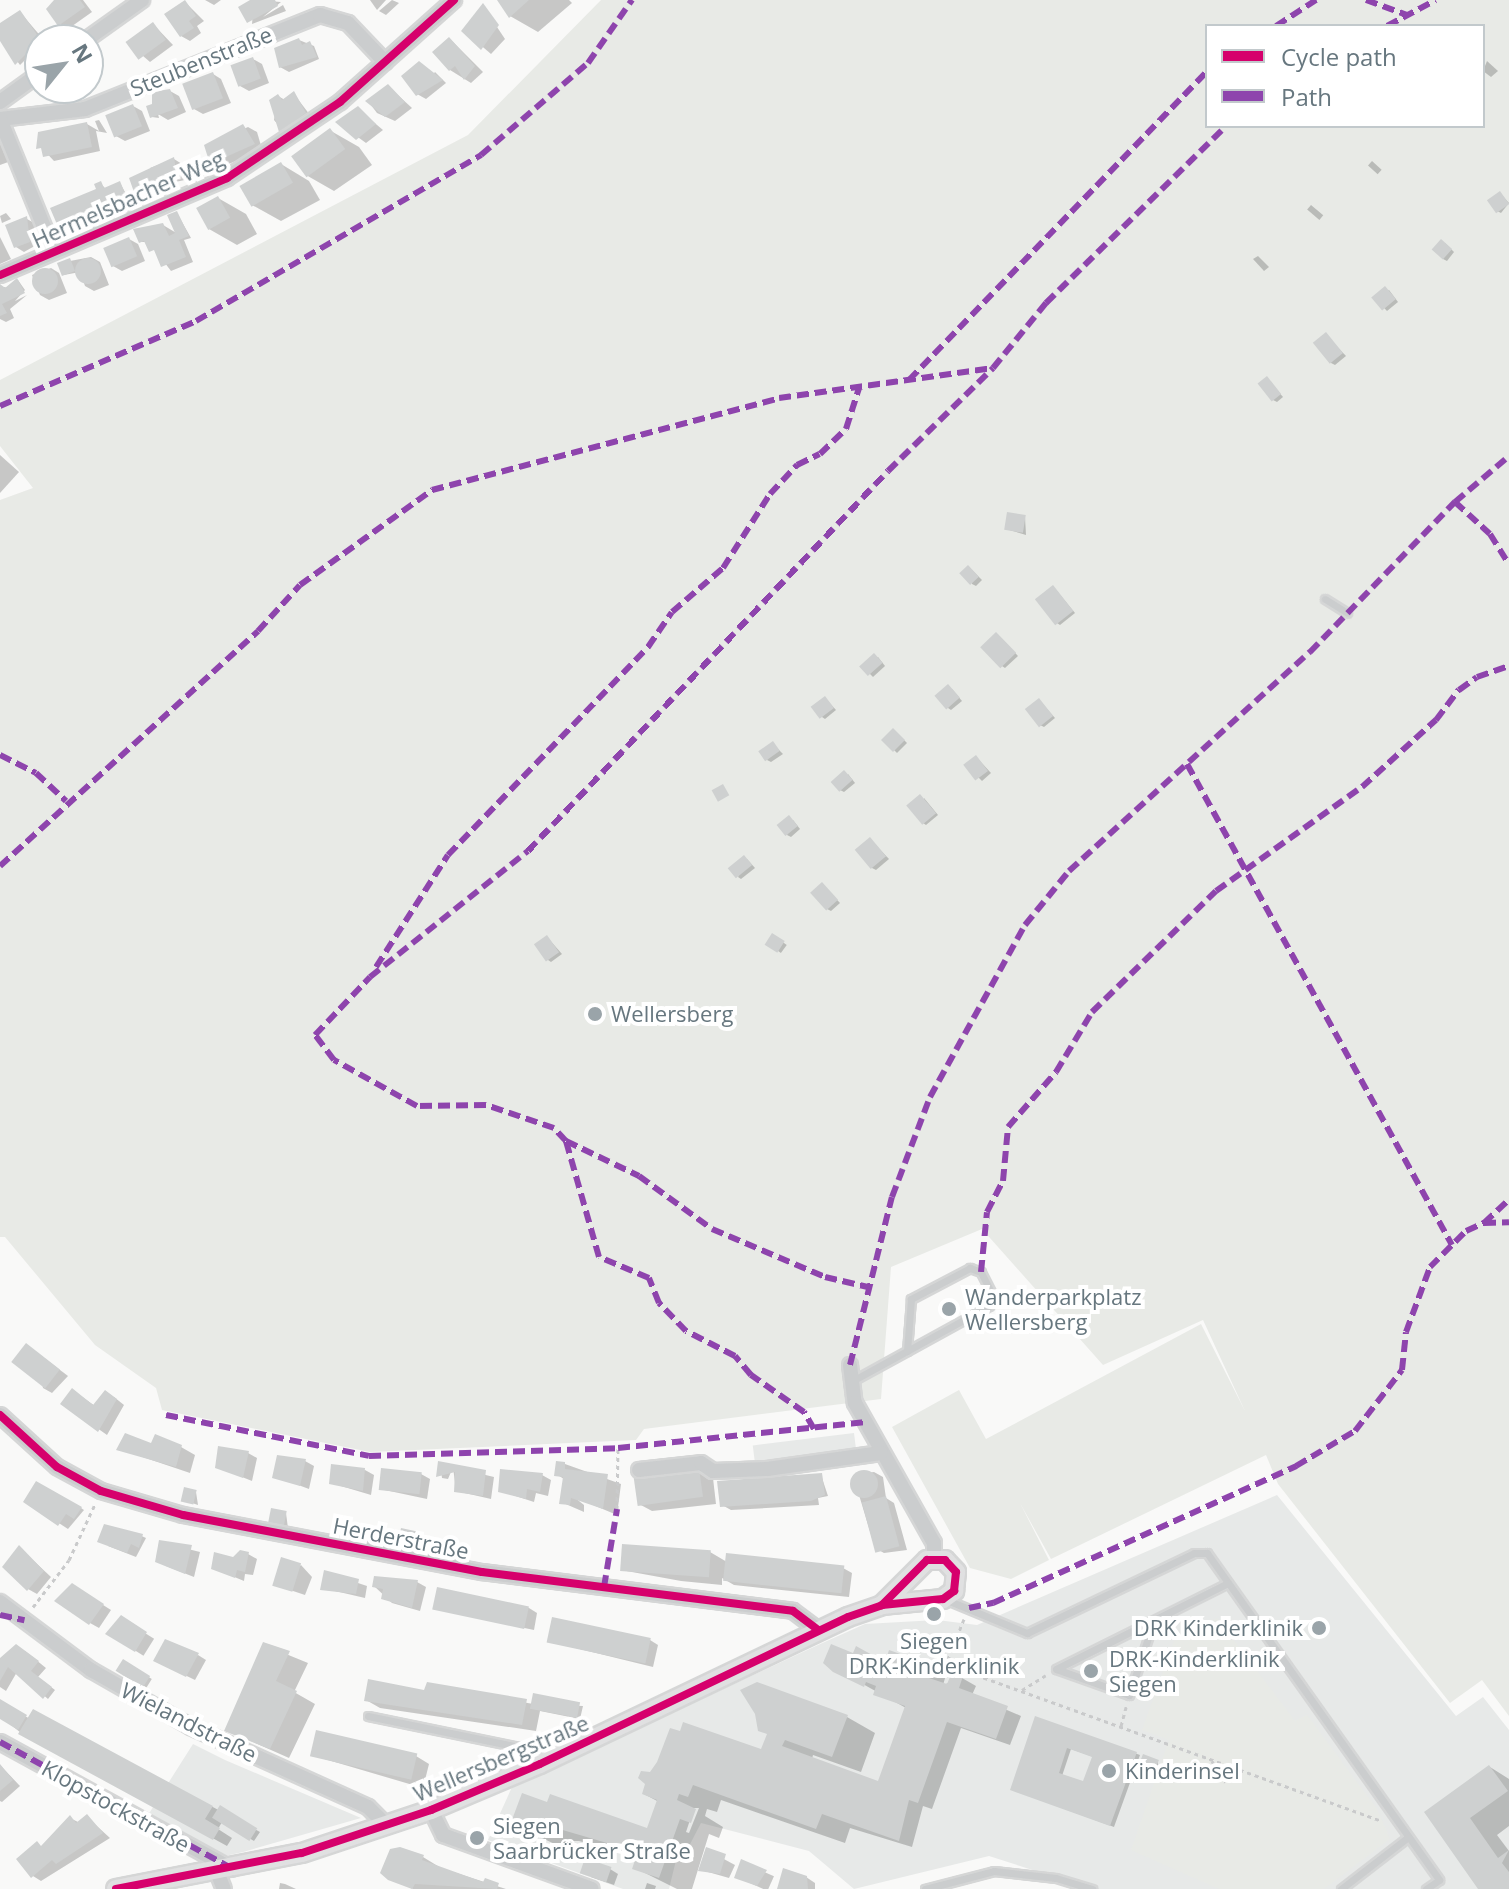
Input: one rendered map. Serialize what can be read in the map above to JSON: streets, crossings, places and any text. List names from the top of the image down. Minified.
{"streets":{"street":["Steubenstraße","Hermelsbacher Weg","Herderstraße","Wielandstraße","Wellersbergstraße","Klopstockstraße"]},"crossings":[["Steubenstraße","Hermelsbacher Weg"],["Herderstraße","Wellersbergstraße"],["Wielandstraße","Wellersbergstraße"],["Wellersbergstraße","Klopstockstraße"]],"places":["Wellersberg","Wanderparkplatz Wellersberg","Siegen DRK-Kinderklinik","DRK Kinderklinik","DRK-Kinderklinik Siegen","Kinderinsel","Siegen Saarbrücker Straße"],"legend":["Cycle path","Path"],"north":"top right"}
